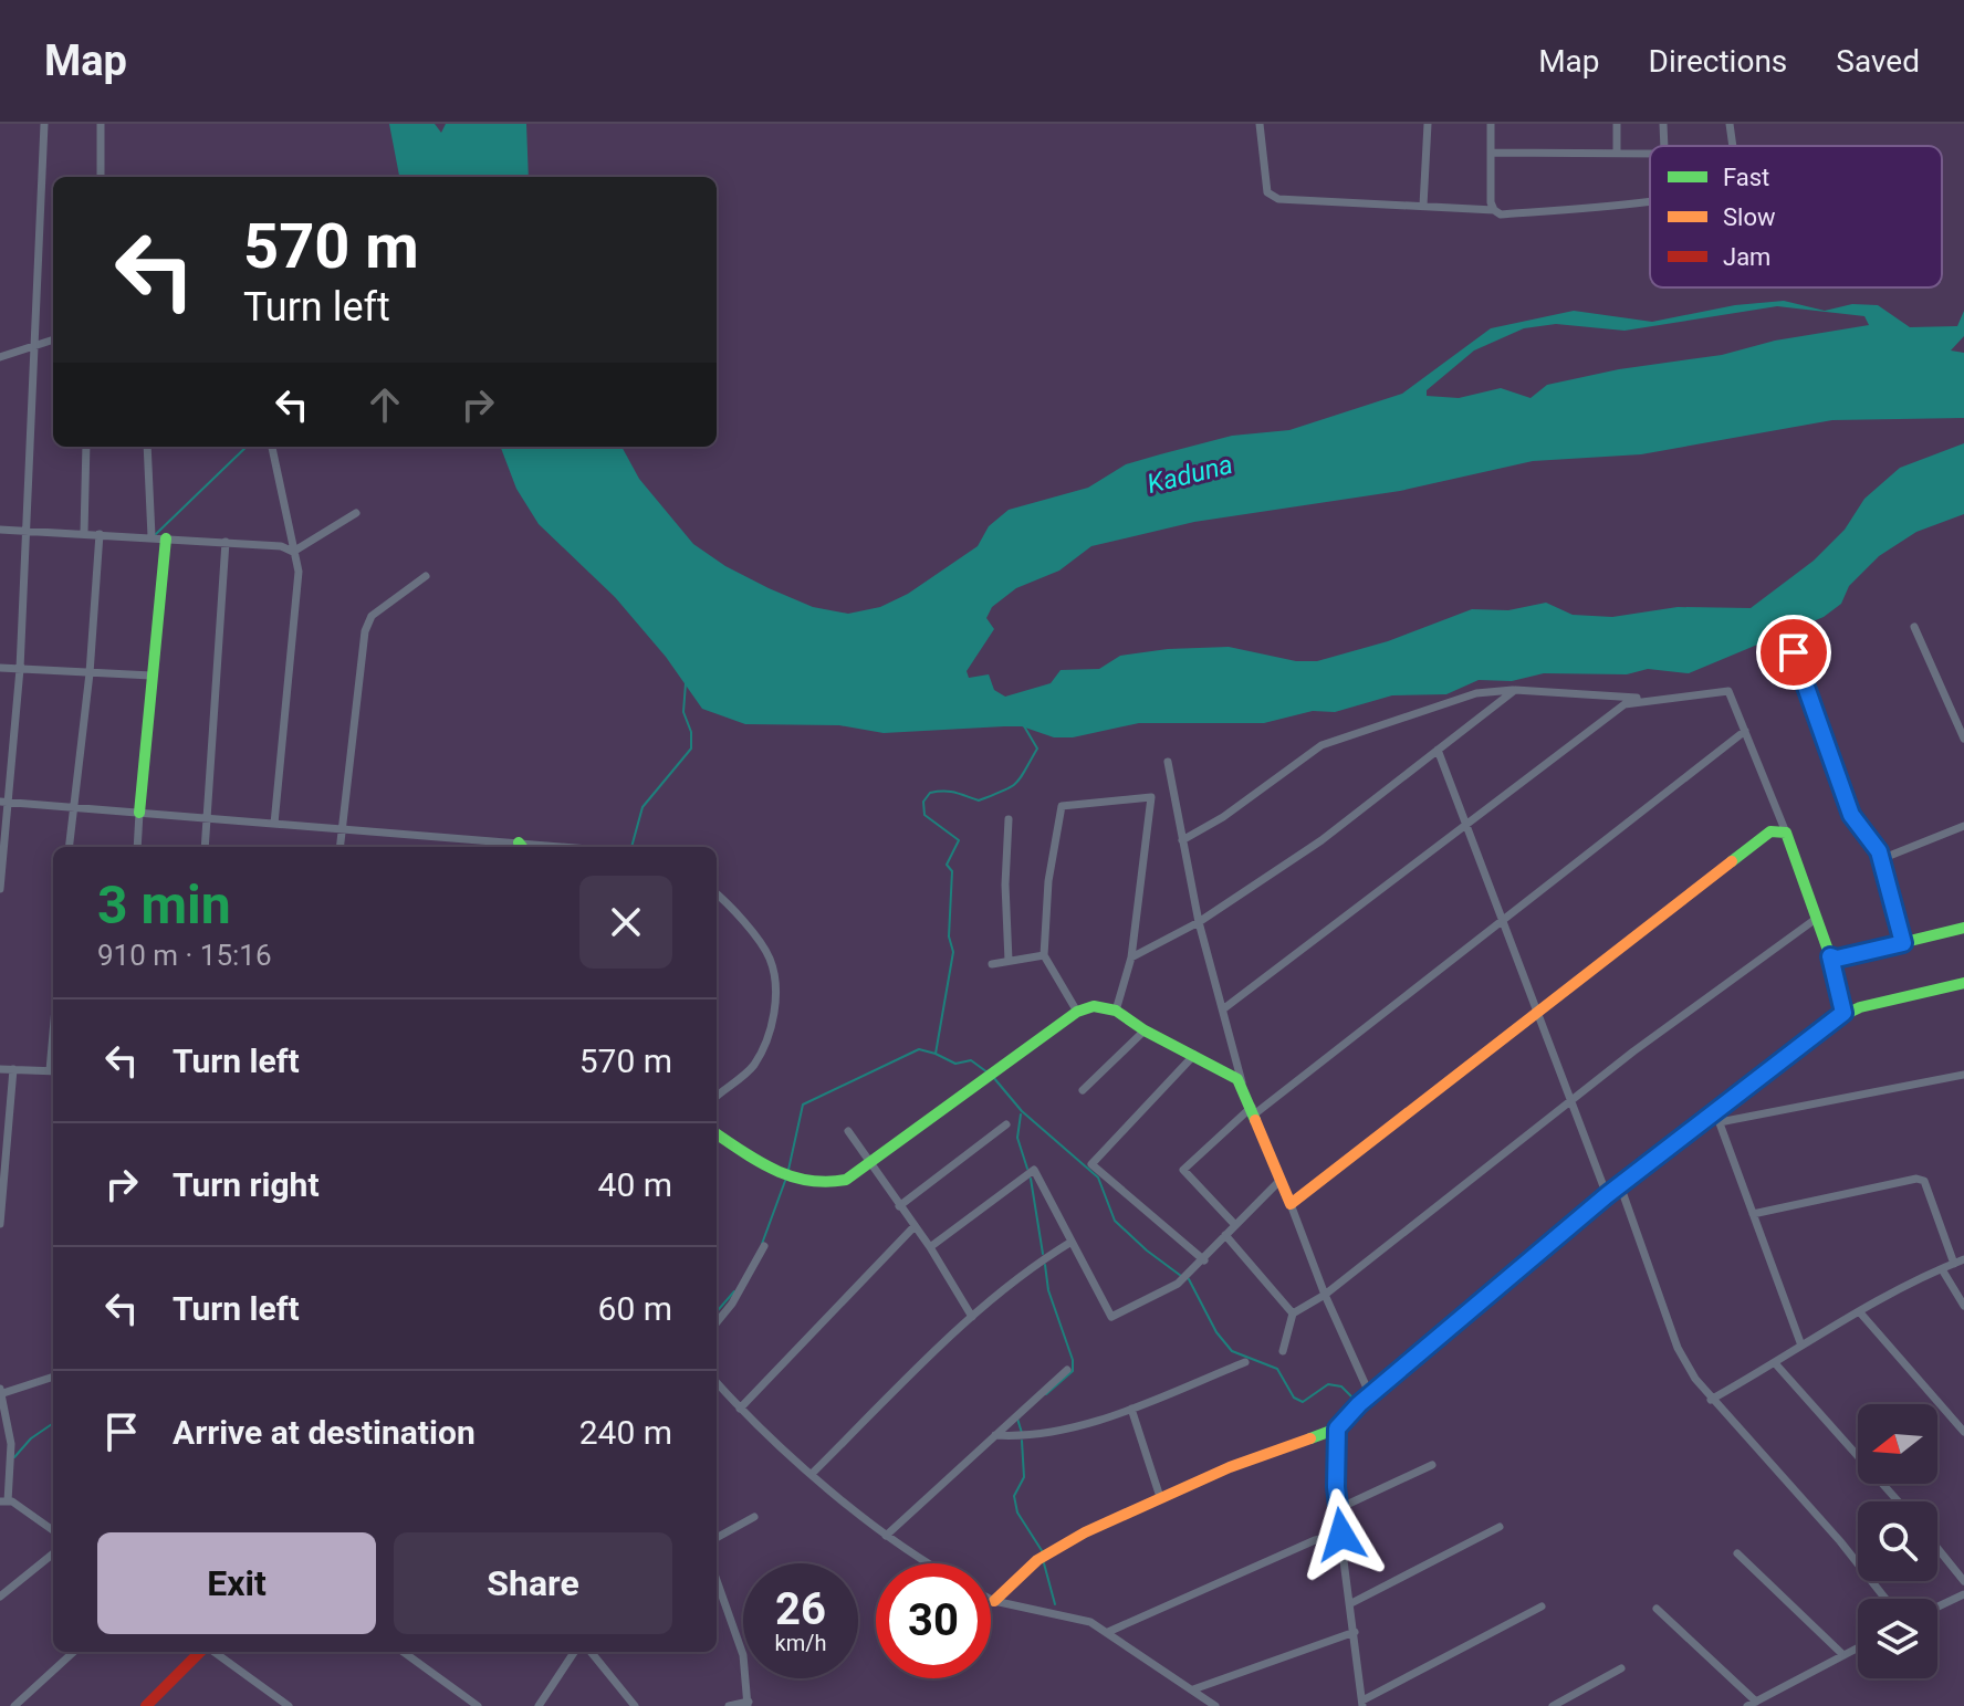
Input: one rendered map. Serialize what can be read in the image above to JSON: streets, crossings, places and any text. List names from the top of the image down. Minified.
{"water":["Kaduna"],"legend":["Fast","Slow","Jam"],"north":"left","page":{"header":"Map","nav":["Map","Directions","Saved"],"turn":["570 m","Turn left"],"heading":["3 min","910 m · 15:16"],"list":[{"name":"Turn left","value":"570 m"},{"name":"Turn right","value":"40 m"},{"name":"Turn left","value":"60 m"},{"name":"Arrive at destination","value":"240 m"}],"buttons":["Exit","Share"],"speed":"26 km/h","limit":"30"}}
